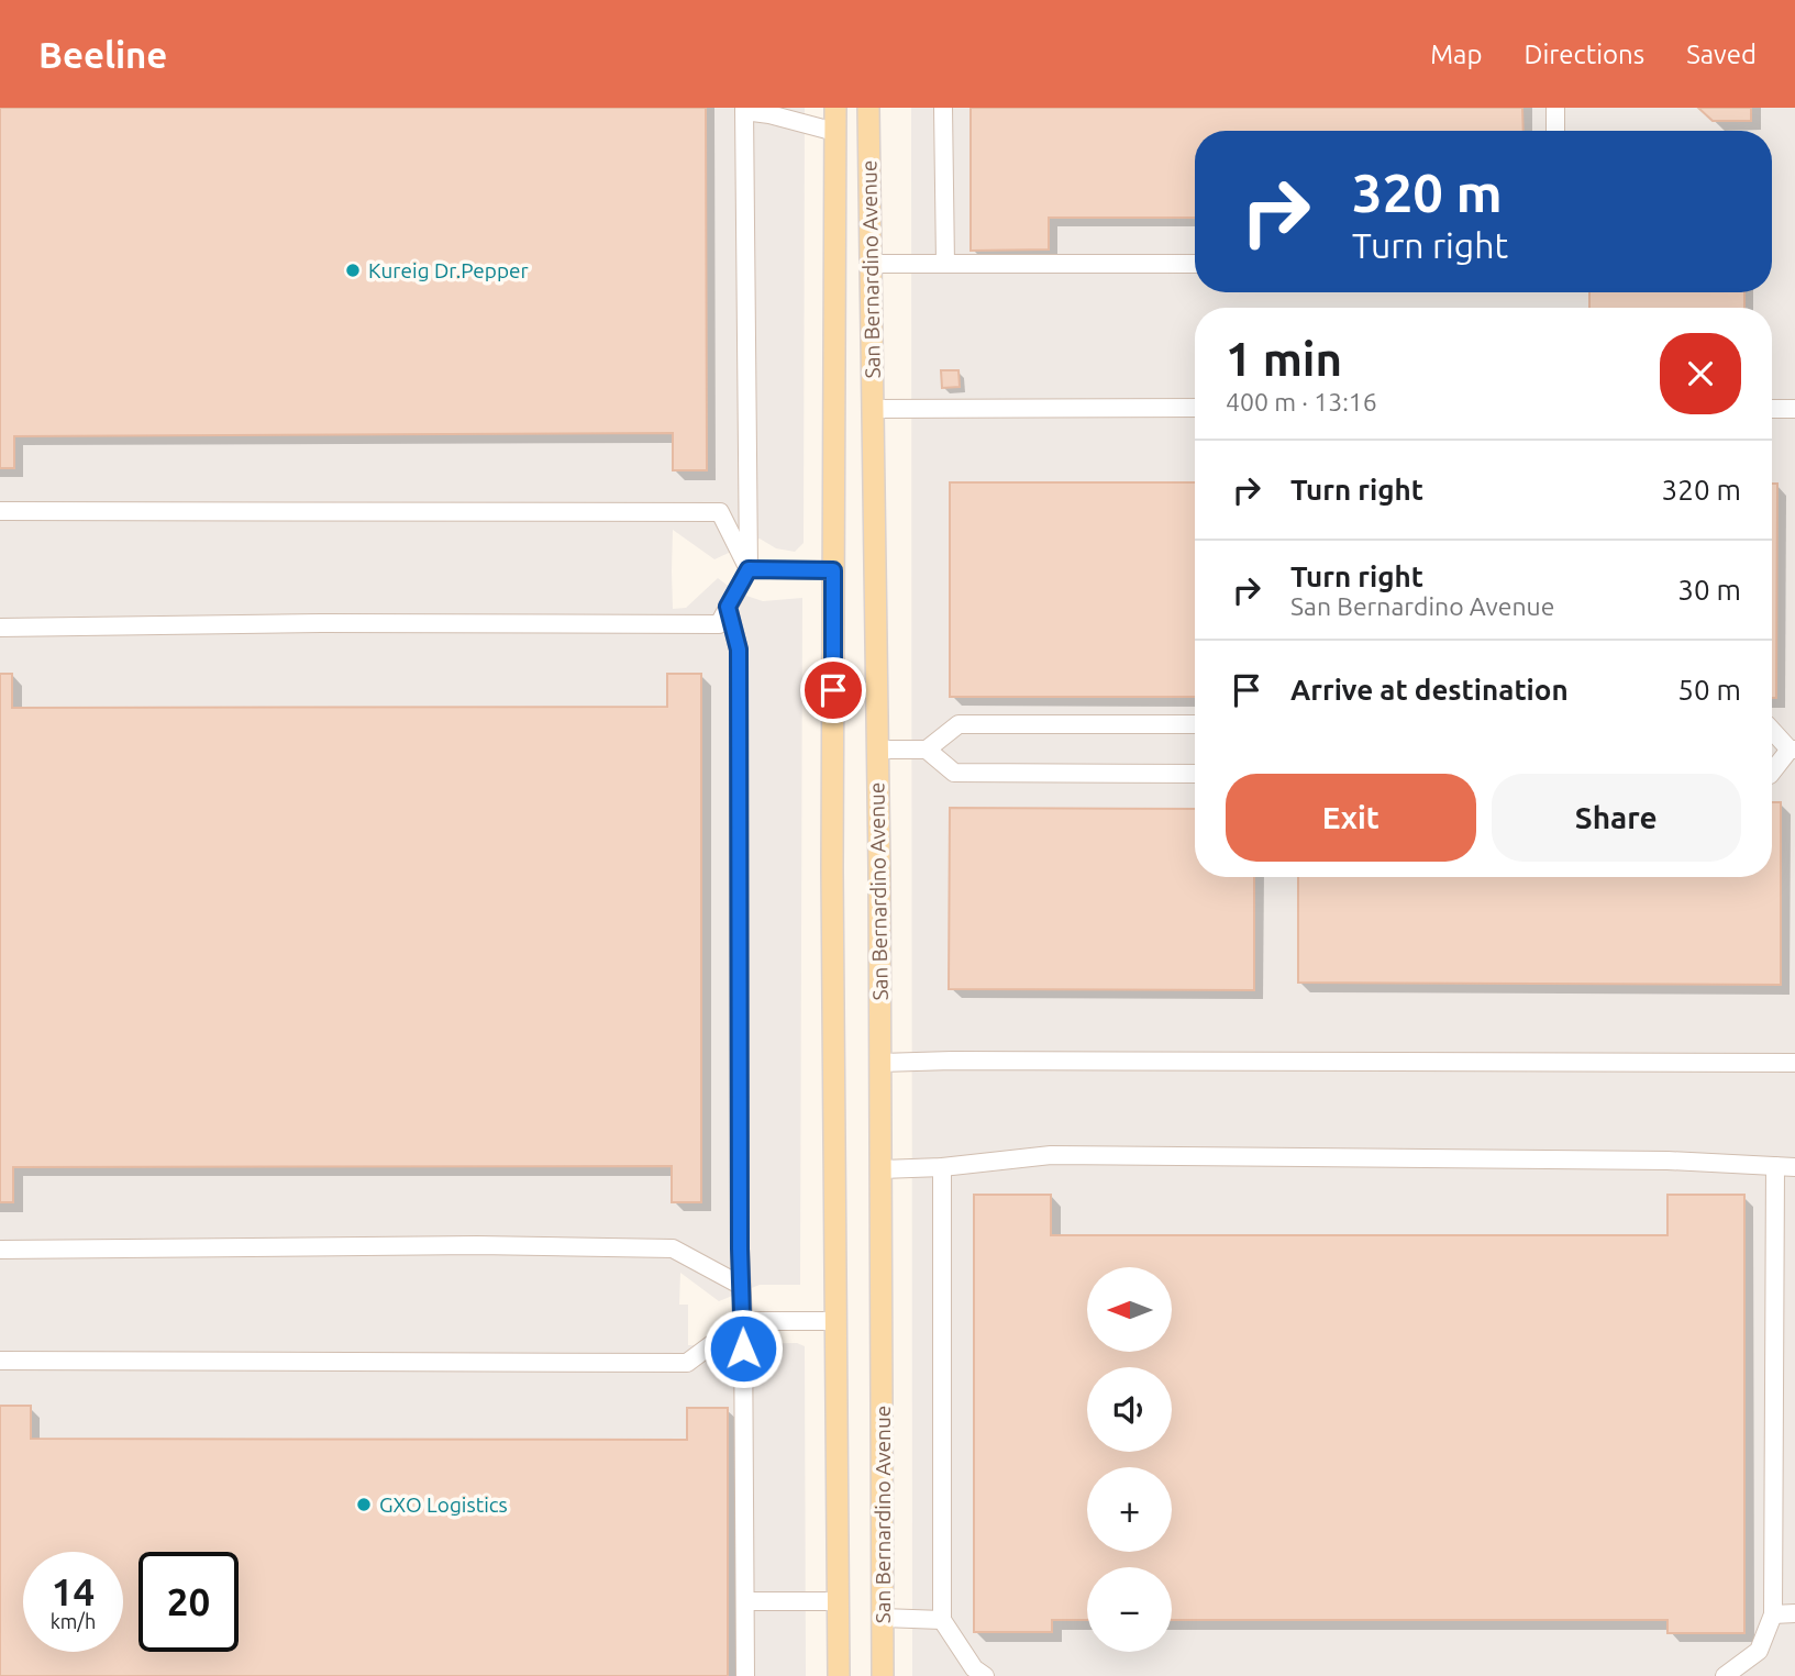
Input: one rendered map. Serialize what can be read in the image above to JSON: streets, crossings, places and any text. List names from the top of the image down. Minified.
{"streets":{"main road":["San Bernardino Avenue"]},"places":["Kureig Dr.Pepper","GXO Logistics"],"north":"left","page":{"header":"Beeline","nav":["Map","Directions","Saved"],"turn":["320 m","Turn right"],"heading":["1 min","400 m · 13:16"],"list":[{"name":"Turn right","value":"320 m"},{"name":"Turn right","note":"San Bernardino Avenue","value":"30 m"},{"name":"Arrive at destination","value":"50 m"}],"buttons":["Exit","Share"],"map_buttons":["+","−"],"speed":"14 km/h","limit":"20"}}
